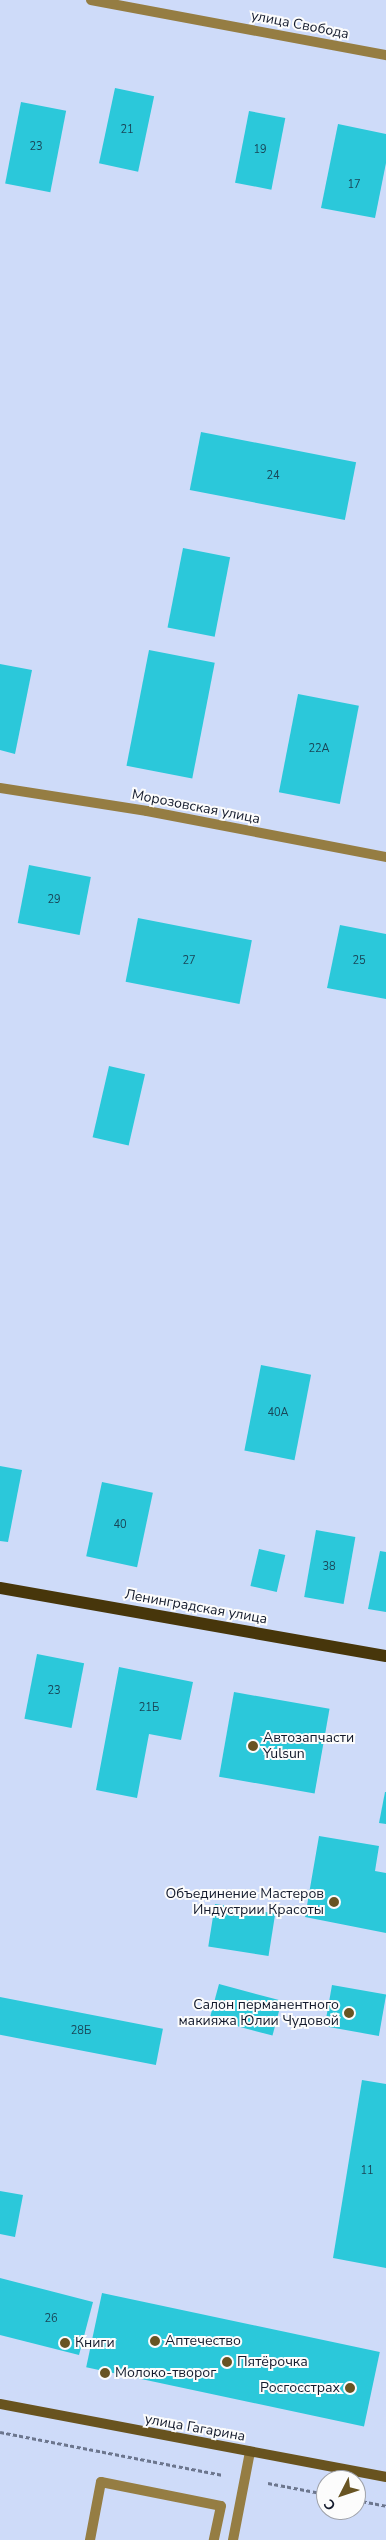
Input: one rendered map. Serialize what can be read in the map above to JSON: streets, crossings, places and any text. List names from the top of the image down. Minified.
{"streets":{"main road":["Ленинградская улица"],"street":["улица Свобода","Морозовская улица","улица Гагарина"]},"places":["Автозапчасти Yulsun","Объединение Мастеров Индустрии Красоты","Салон перманентного макияжа Юлии Чудовой","Аптечество","Книги","Пятёрочка","Молоко-творог","Росгосстрах"],"house_numbers":["21","23","19","17","24","22А","29","27","25","40А","40","38","23","21Б","28Б","11","26"],"north":"bottom left"}
